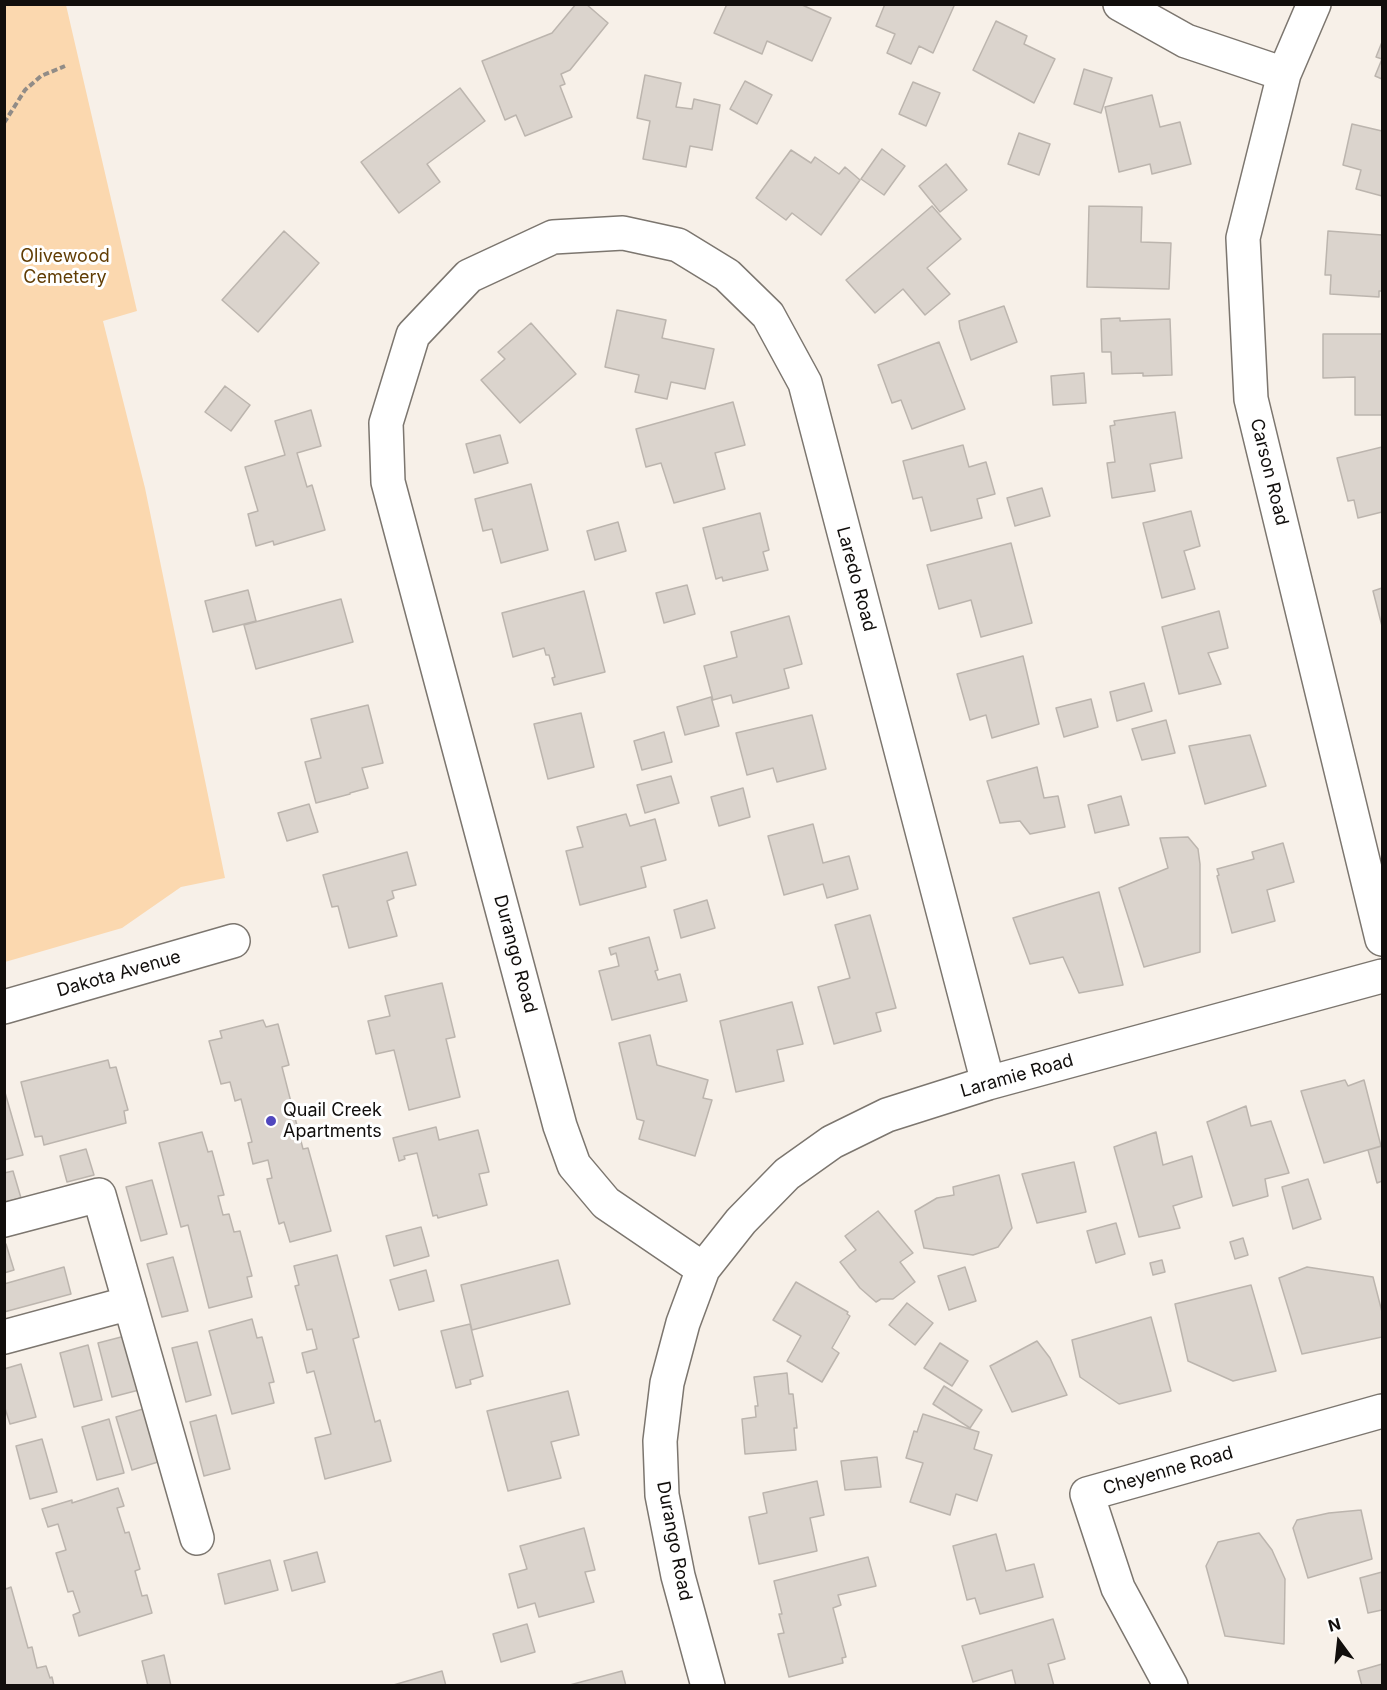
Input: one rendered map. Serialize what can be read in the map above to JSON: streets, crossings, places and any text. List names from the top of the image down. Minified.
{"streets":{"street":["Carson Road","Laredo Road","Durango Road","Dakota Avenue","Laramie Road","Cheyenne Road"]},"crossings":[["Laredo Road","Durango Road"],["Laredo Road","Laramie Road"],["Durango Road","Laramie Road"]],"parks":["Olivewood Cemetery"],"places":["Quail Creek Apartments"],"north":"top"}
